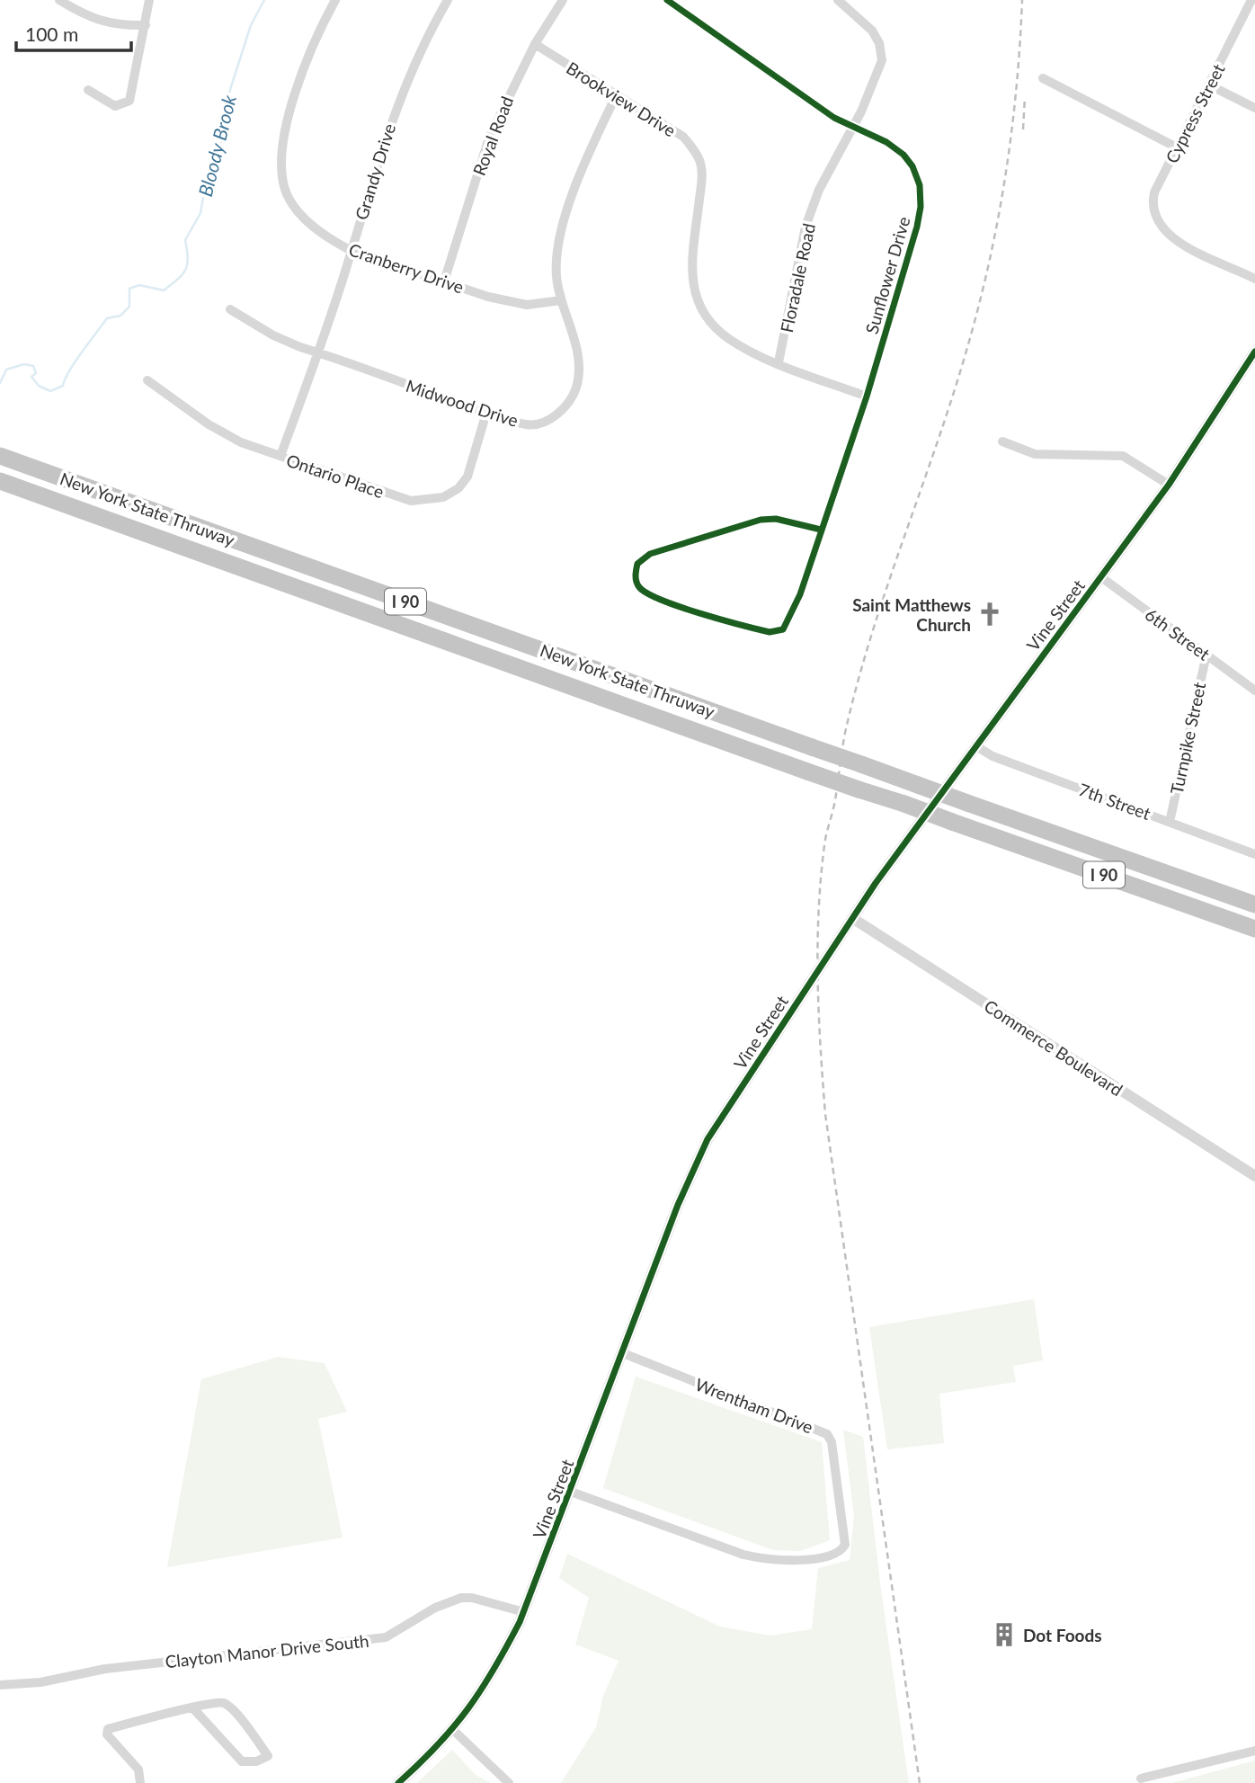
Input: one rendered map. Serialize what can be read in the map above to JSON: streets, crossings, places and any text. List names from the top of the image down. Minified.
{"streets":{"highway":["New York State Thruway","I 90"],"street":["Brookview Drive","Cypress Street","Royal Road","Grandy Drive","Cranberry Drive","Sunflower Drive","Floradale Road","Midwood Drive","Ontario Place","Vine Street","6th Street","Turnpike Street","7th Street","Commerce Boulevard","Wrentham Drive","Clayton Manor Drive South"]},"crossings":[["Brookview Drive","Royal Road"],["Brookview Drive","Sunflower Drive"],["Brookview Drive","Floradale Road"],["Brookview Drive","Midwood Drive"],["Royal Road","Cranberry Drive"],["Grandy Drive","Cranberry Drive"],["Grandy Drive","Midwood Drive"],["Grandy Drive","Ontario Place"],["Cranberry Drive","Midwood Drive"],["Sunflower Drive","Floradale Road"],["Midwood Drive","Ontario Place"],["Vine Street","6th Street"],["Vine Street","7th Street"],["Vine Street","Commerce Boulevard"],["Vine Street","Wrentham Drive"],["Vine Street","Clayton Manor Drive South"],["6th Street","Turnpike Street"],["Turnpike Street","7th Street"]],"water":["Bloody Brook"],"places":{"church":["Saint Matthews Church"],"building":["Dot Foods"]},"scale_bar":"100 m"}
